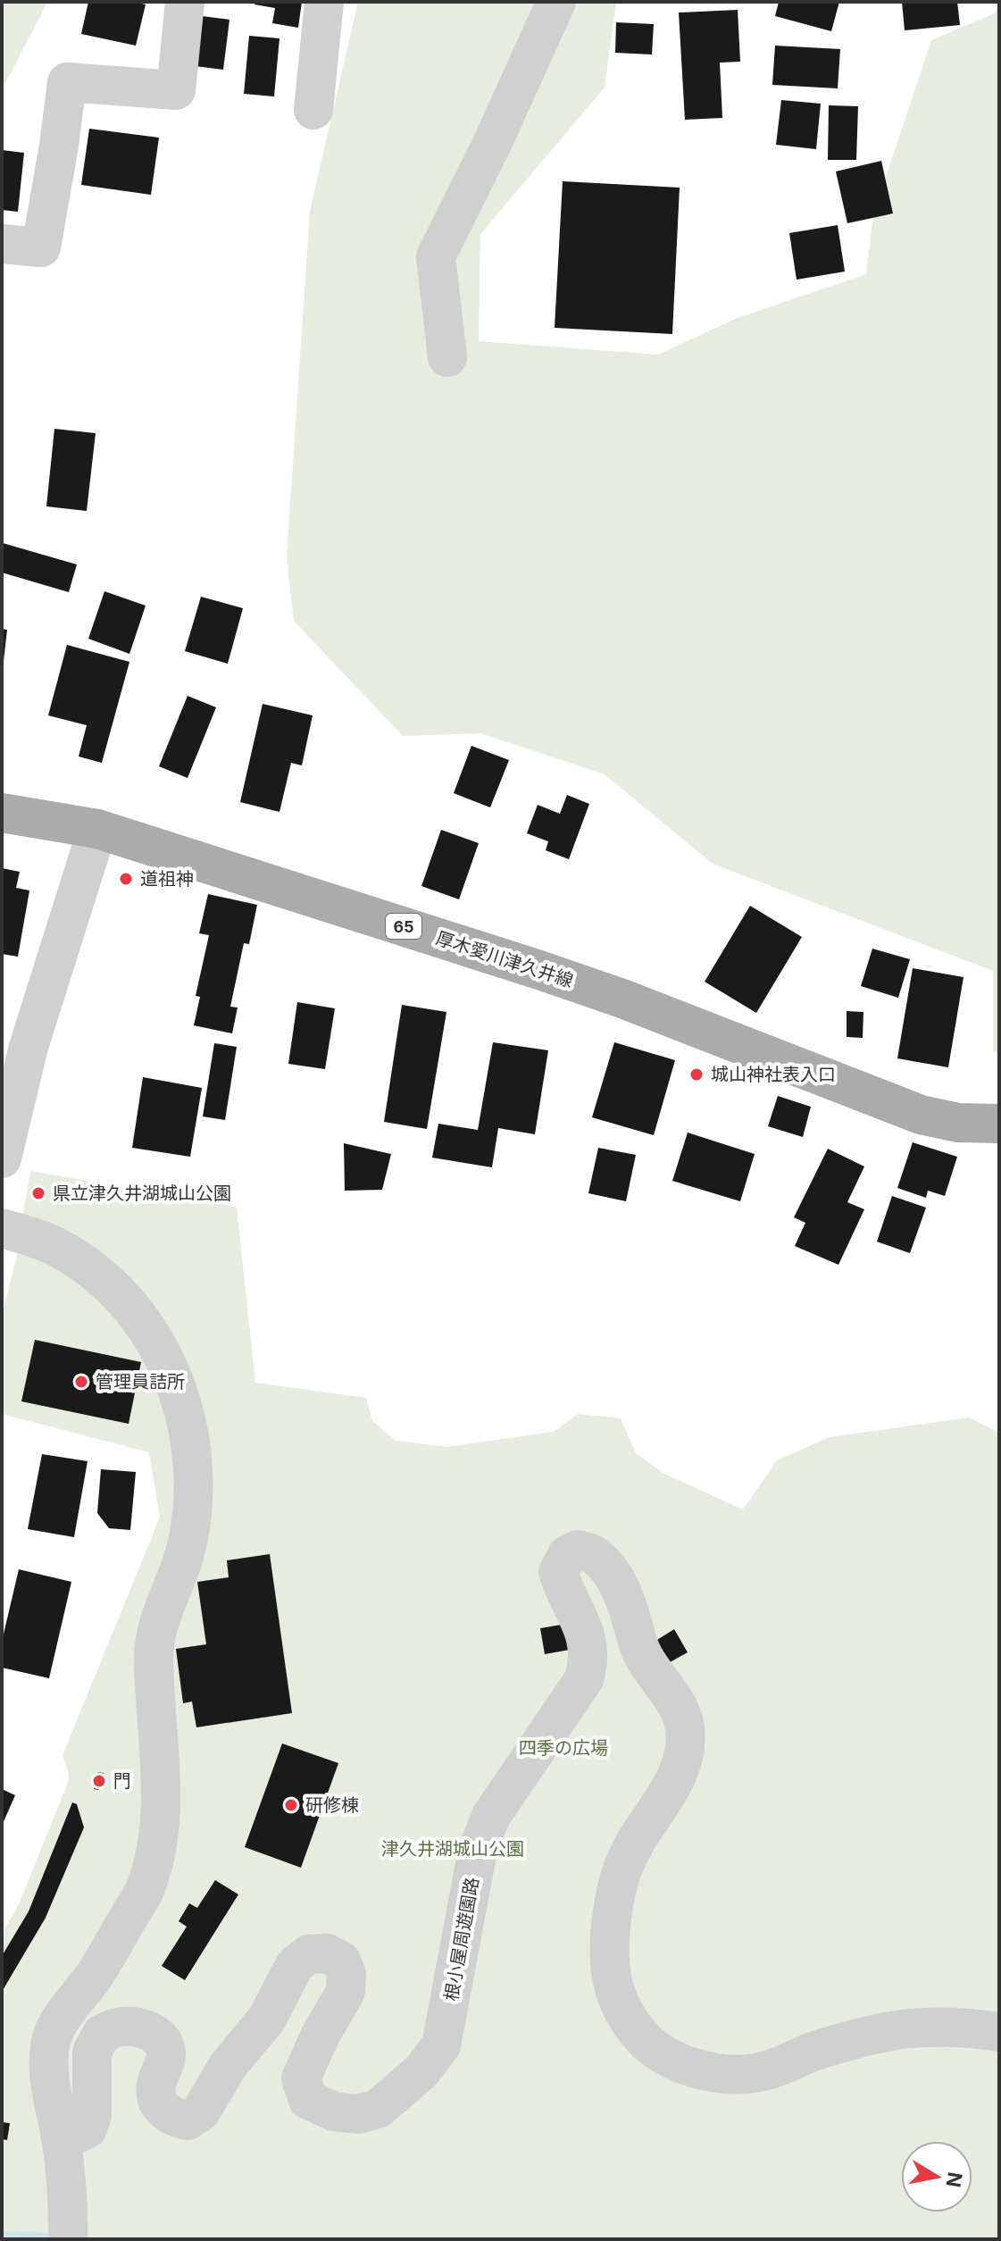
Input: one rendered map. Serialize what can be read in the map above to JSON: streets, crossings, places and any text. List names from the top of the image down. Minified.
{"streets":{"main road":["65","厚木愛川津久井線"],"street":["根小屋周遊園路"]},"parks":["四季の広場","津久井湖城山公園"],"places":["道祖神","城山神社表入口","県立津久井湖城山公園","管理員詰所","門","研修棟"],"north":"right"}
